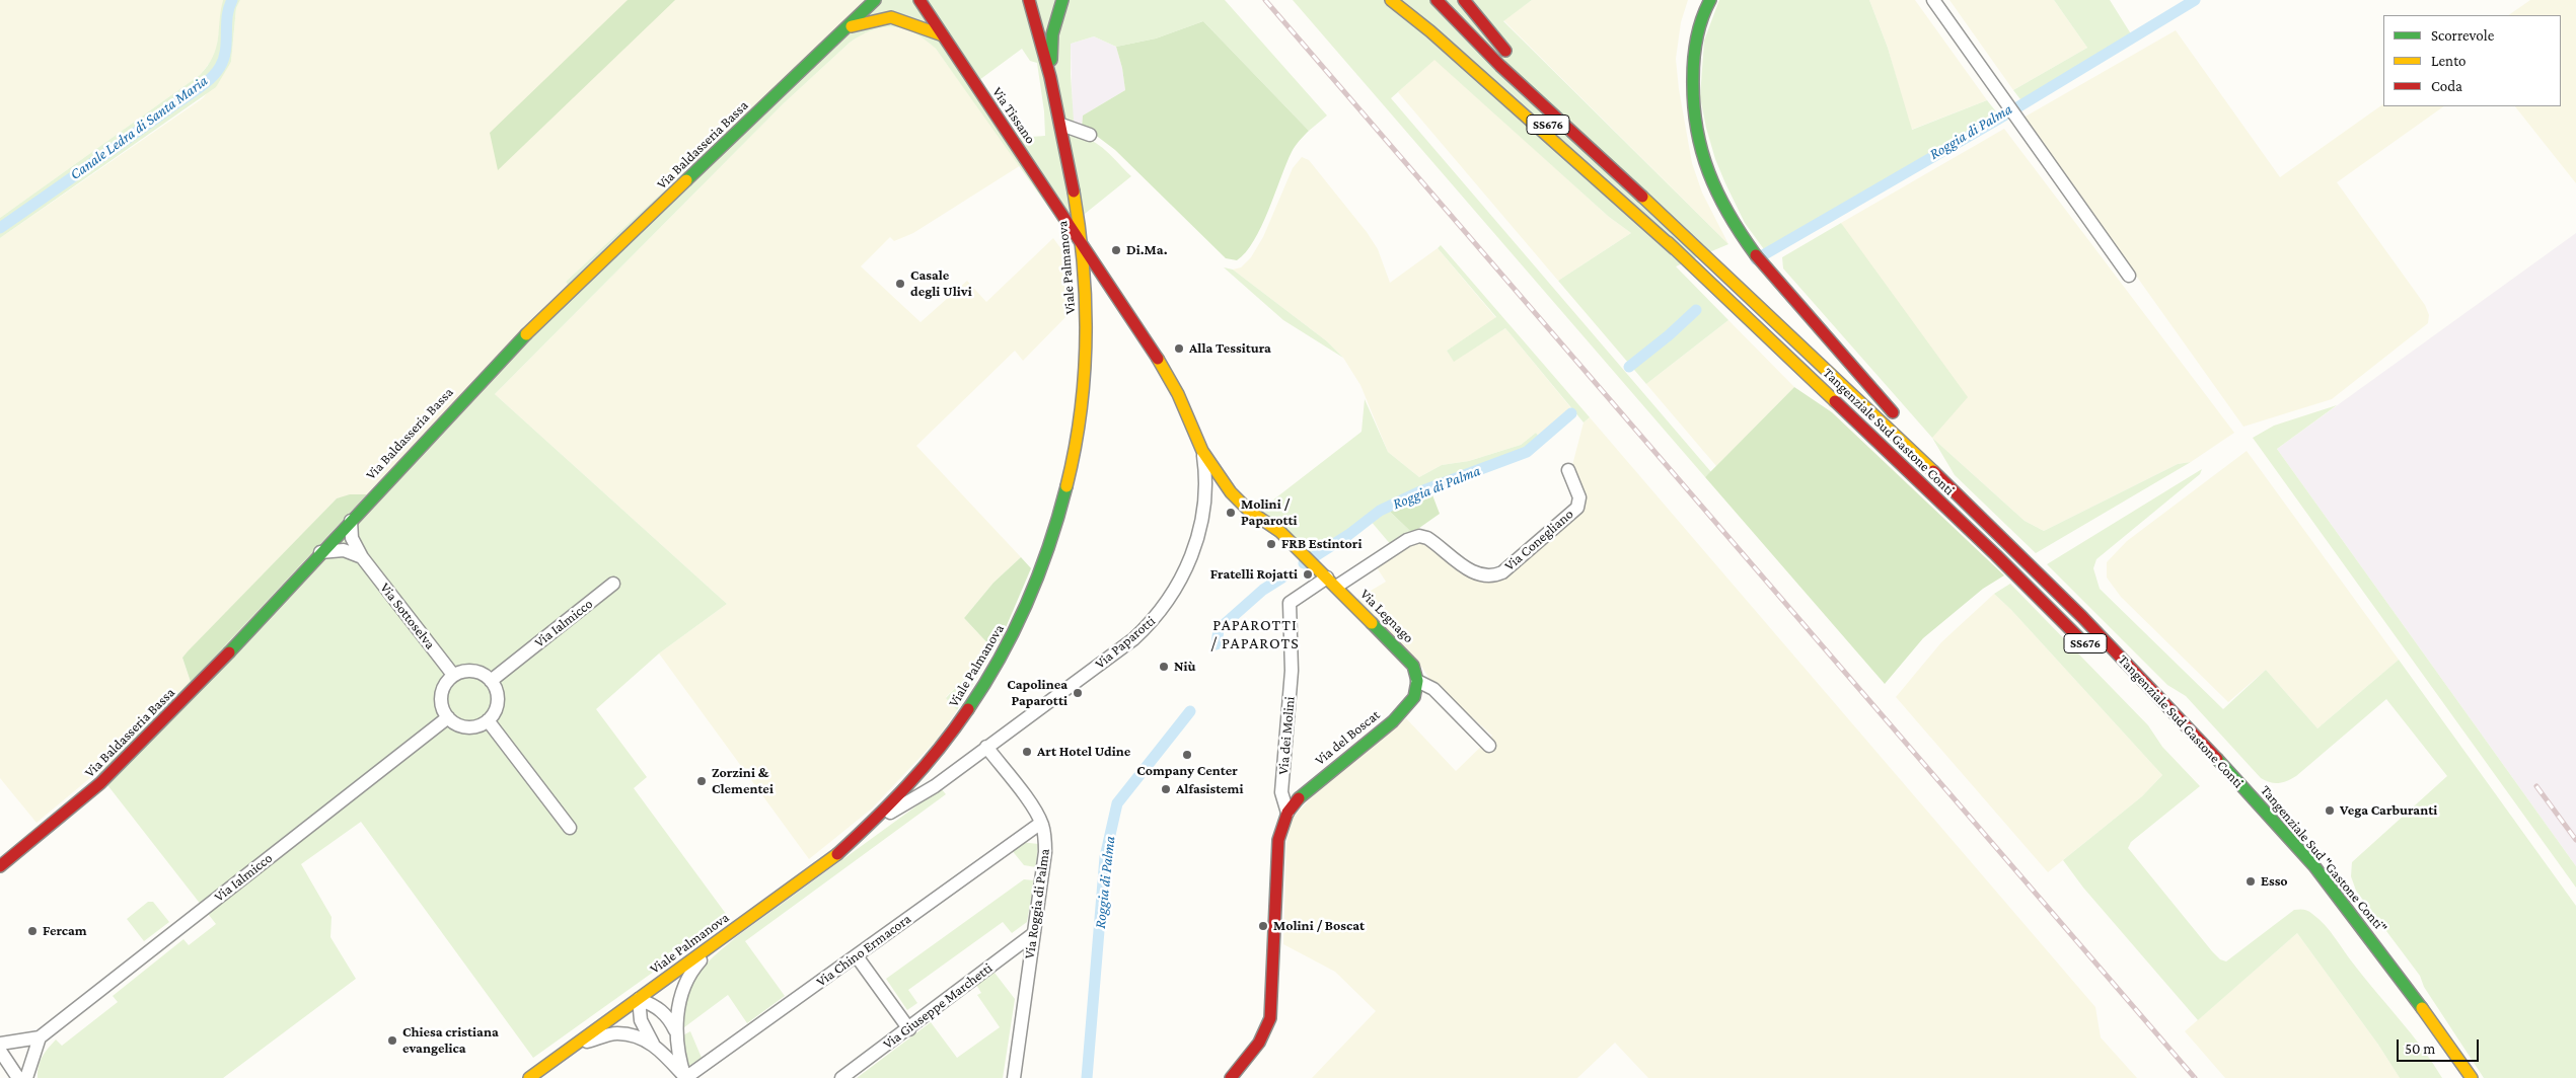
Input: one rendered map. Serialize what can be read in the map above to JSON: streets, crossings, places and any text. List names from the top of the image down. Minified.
{"streets":{"main road":["Via Tissano","SS676","Via Baldasseria Bassa","Viale Palmanova","Tangenziale Sud Gastone Conti","Via Legnago","Via Paparotti","Via del Boscat","Tangenziale Sud \"Gastone Conti\""],"street":["Via Conegliano","Via Sottoselva","Via Ialmicco","Via dei Molini","Via Roggia di Palma","Via Chino Ermacora","Via Giuseppe Marchetti"]},"crossings":[["Via Tissano","Via Baldasseria Bassa"],["Via Tissano","Viale Palmanova"],["Via Tissano","Via Paparotti"],["SS676","Tangenziale Sud Gastone Conti"],["Via Baldasseria Bassa","Via Sottoselva"],["Viale Palmanova","Via Paparotti"],["Tangenziale Sud Gastone Conti","Tangenziale Sud \"Gastone Conti\""],["Via Conegliano","Via Legnago"],["Via Conegliano","Via dei Molini"],["Via Sottoselva","Via Ialmicco"],["Via Legnago","Via dei Molini"],["Via Legnago","Via del Boscat"],["Via Paparotti","Via Roggia di Palma"],["Via dei Molini","Via del Boscat"],["Via Roggia di Palma","Via Chino Ermacora"],["Via Roggia di Palma","Via Giuseppe Marchetti"]],"districts":["PAPAROTTI / PAPAROTS"],"water":["Canale Ledra di Santa Maria","Roggia di Palma"],"places":["Di.Ma.","Casale degli Ulivi","Alla Tessitura","Molini / Paparotti","FRB Estintori","Fratelli Rojatti","Niù","Capolinea Paparotti","Art Hotel Udine","Company Center","Zorzini & Clementei","Alfasistemi","Vega Carburanti","Esso","Molini / Boscat","Fercam","Chiesa cristiana evangelica"],"legend":["Scorrevole","Lento","Coda"],"scale_bar":"50 m"}
